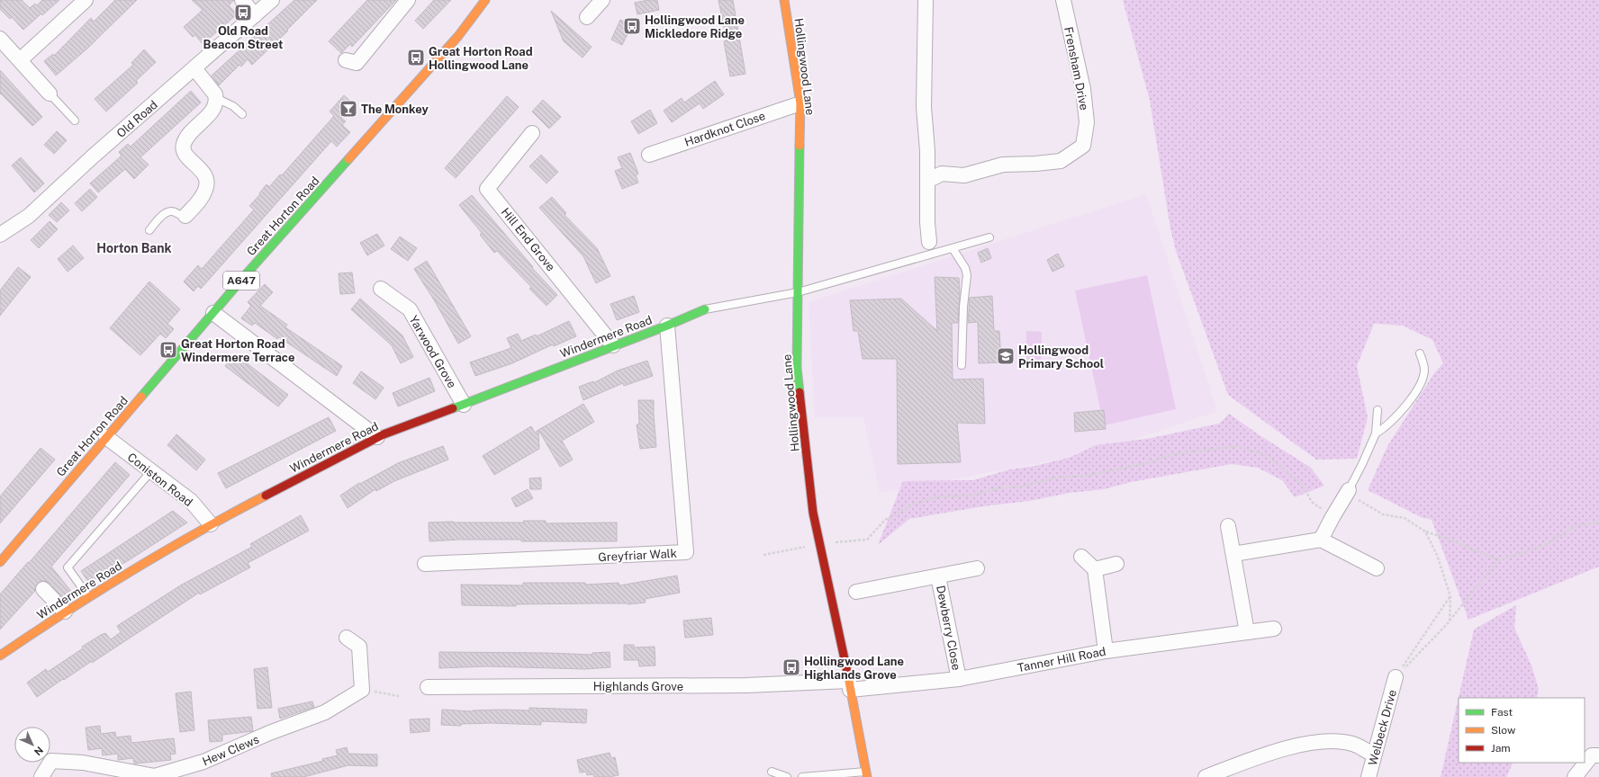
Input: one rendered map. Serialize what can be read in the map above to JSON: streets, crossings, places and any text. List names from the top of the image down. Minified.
{"streets":{"street":["Hollingwood Lane","Frensham Drive","Old Road","Hardknot Close","Great Horton Road","Hill End Grove","A647","Windermere Road","Yarwood Grove","Coniston Road","Greyfriar Walk","Dewberry Close","Tanner Hill Road","Highlands Grove","Welbeck Drive","Hew Clews"]},"crossings":[["Hollingwood Lane","Hardknot Close"],["Hollingwood Lane","Tanner Hill Road"],["Hollingwood Lane","Highlands Grove"],["Great Horton Road","Coniston Road"],["Hill End Grove","Windermere Road"],["Windermere Road","Yarwood Grove"],["Windermere Road","Coniston Road"],["Windermere Road","Greyfriar Walk"],["Dewberry Close","Tanner Hill Road"],["Tanner Hill Road","Highlands Grove"]],"districts":["Horton Bank"],"places":{"bus stop":["Old Road Beacon Street","Hollingwood Lane Mickledore Ridge","Great Horton Road Hollingwood Lane","Great Horton Road Windermere Terrace","Hollingwood Lane Highlands Grove"],"bar":["The Monkey"],"school or university":["Hollingwood Primary School"]},"legend":["Fast","Slow","Jam"],"north":"bottom right"}
